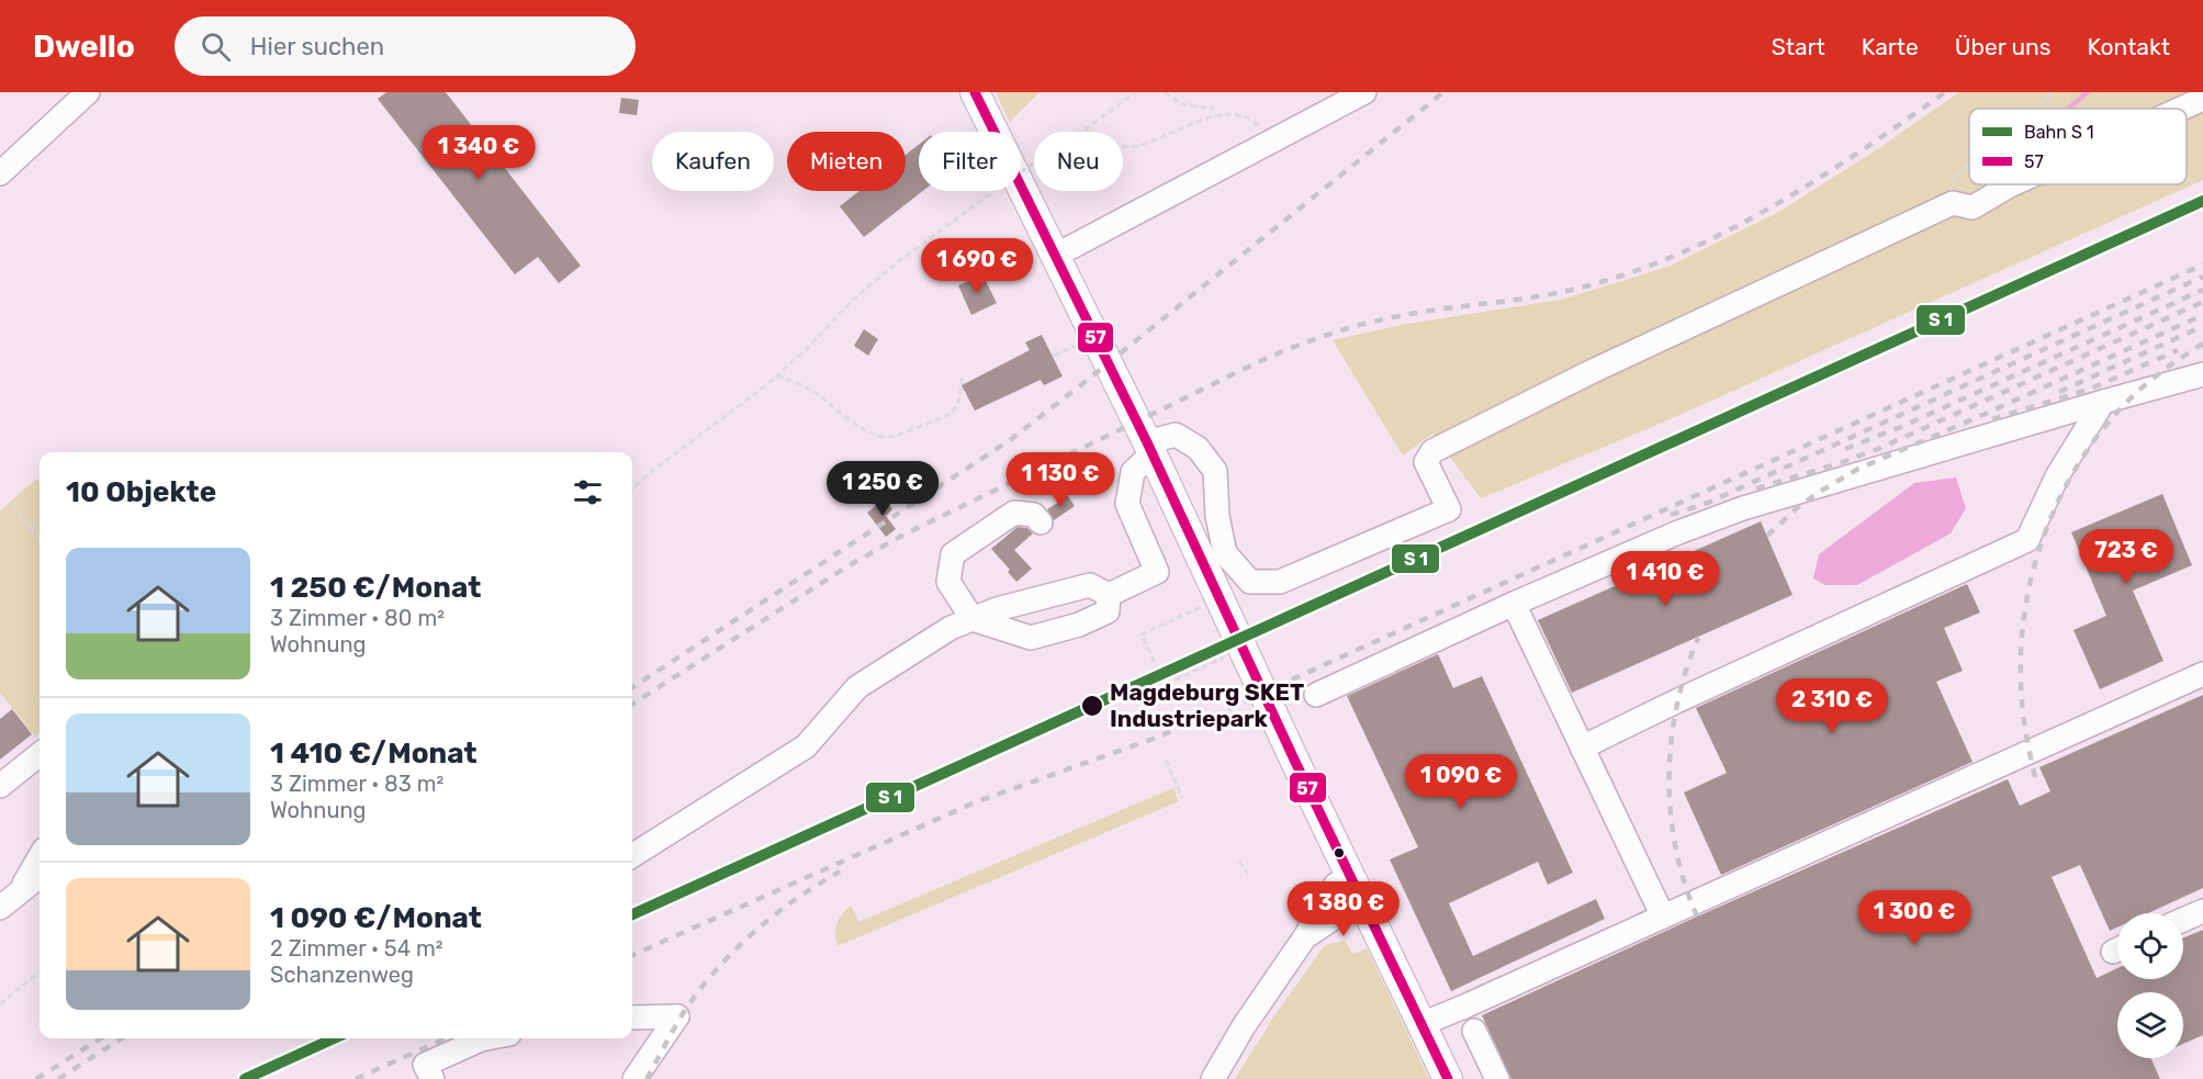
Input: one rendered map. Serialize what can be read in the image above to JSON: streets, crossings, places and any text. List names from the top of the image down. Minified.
{"places":["Magdeburg SKET Industriepark"],"lines":["transit line 57"],"legend":["Bahn S 1","57"],"page":{"header":"Dwello","search":"Hier suchen","nav":["Start","Karte","Über uns","Kontakt"],"price":["1 340 €","1 690 €","1 130 €","1 250 €","723 €","1 410 €","2 310 €","1 090 €","1 380 €","1 300 €"],"chip":["Kaufen","Mieten","Filter","Neu"],"heading":"10 Objekte","list":[{"name":"1 250 €/Monat","note":"3 Zimmer · 80 m² · Wohnung"},{"name":"1 410 €/Monat","note":"3 Zimmer · 83 m² · Wohnung"},{"name":"1 090 €/Monat","note":"2 Zimmer · 54 m² · Schanzenweg"}]}}
